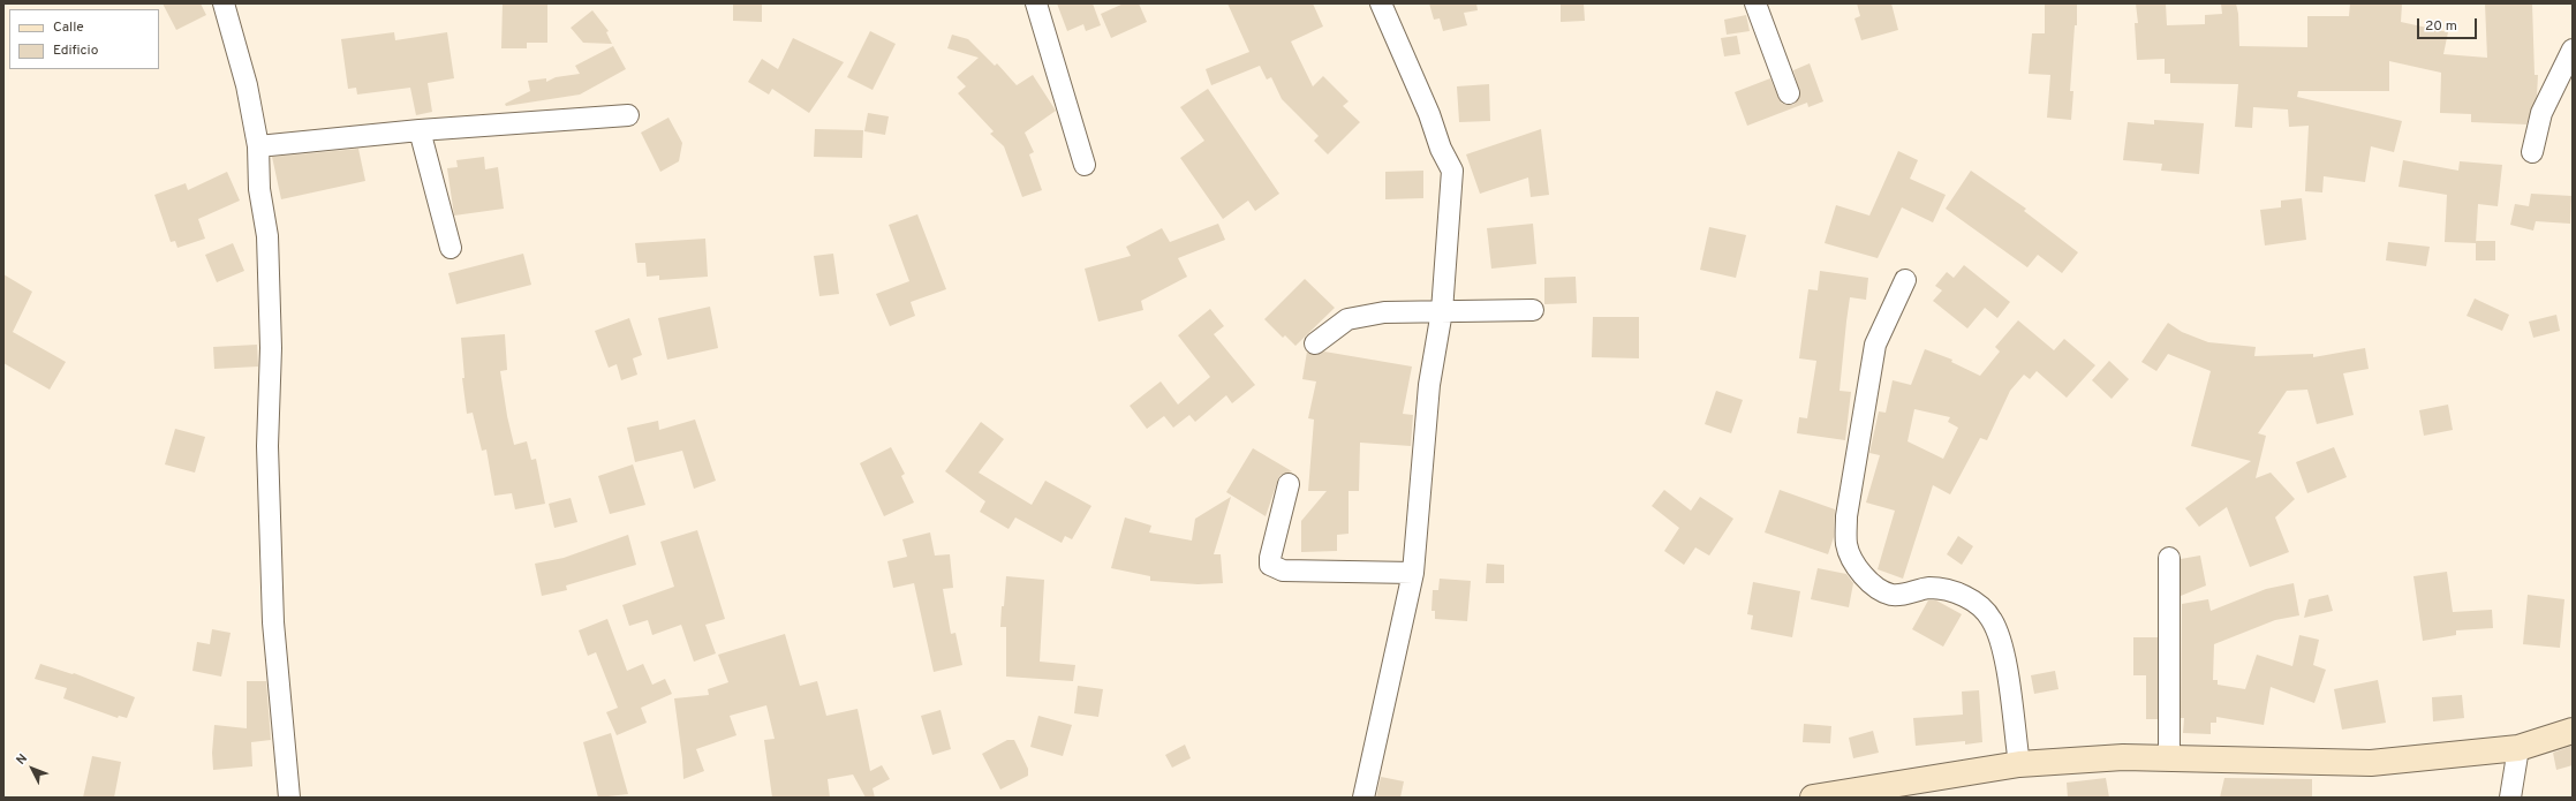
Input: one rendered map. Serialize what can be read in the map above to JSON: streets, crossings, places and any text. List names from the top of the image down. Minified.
{"legend":["Calle","Edificio"],"scale_bar":"20 m","north":"top left"}
